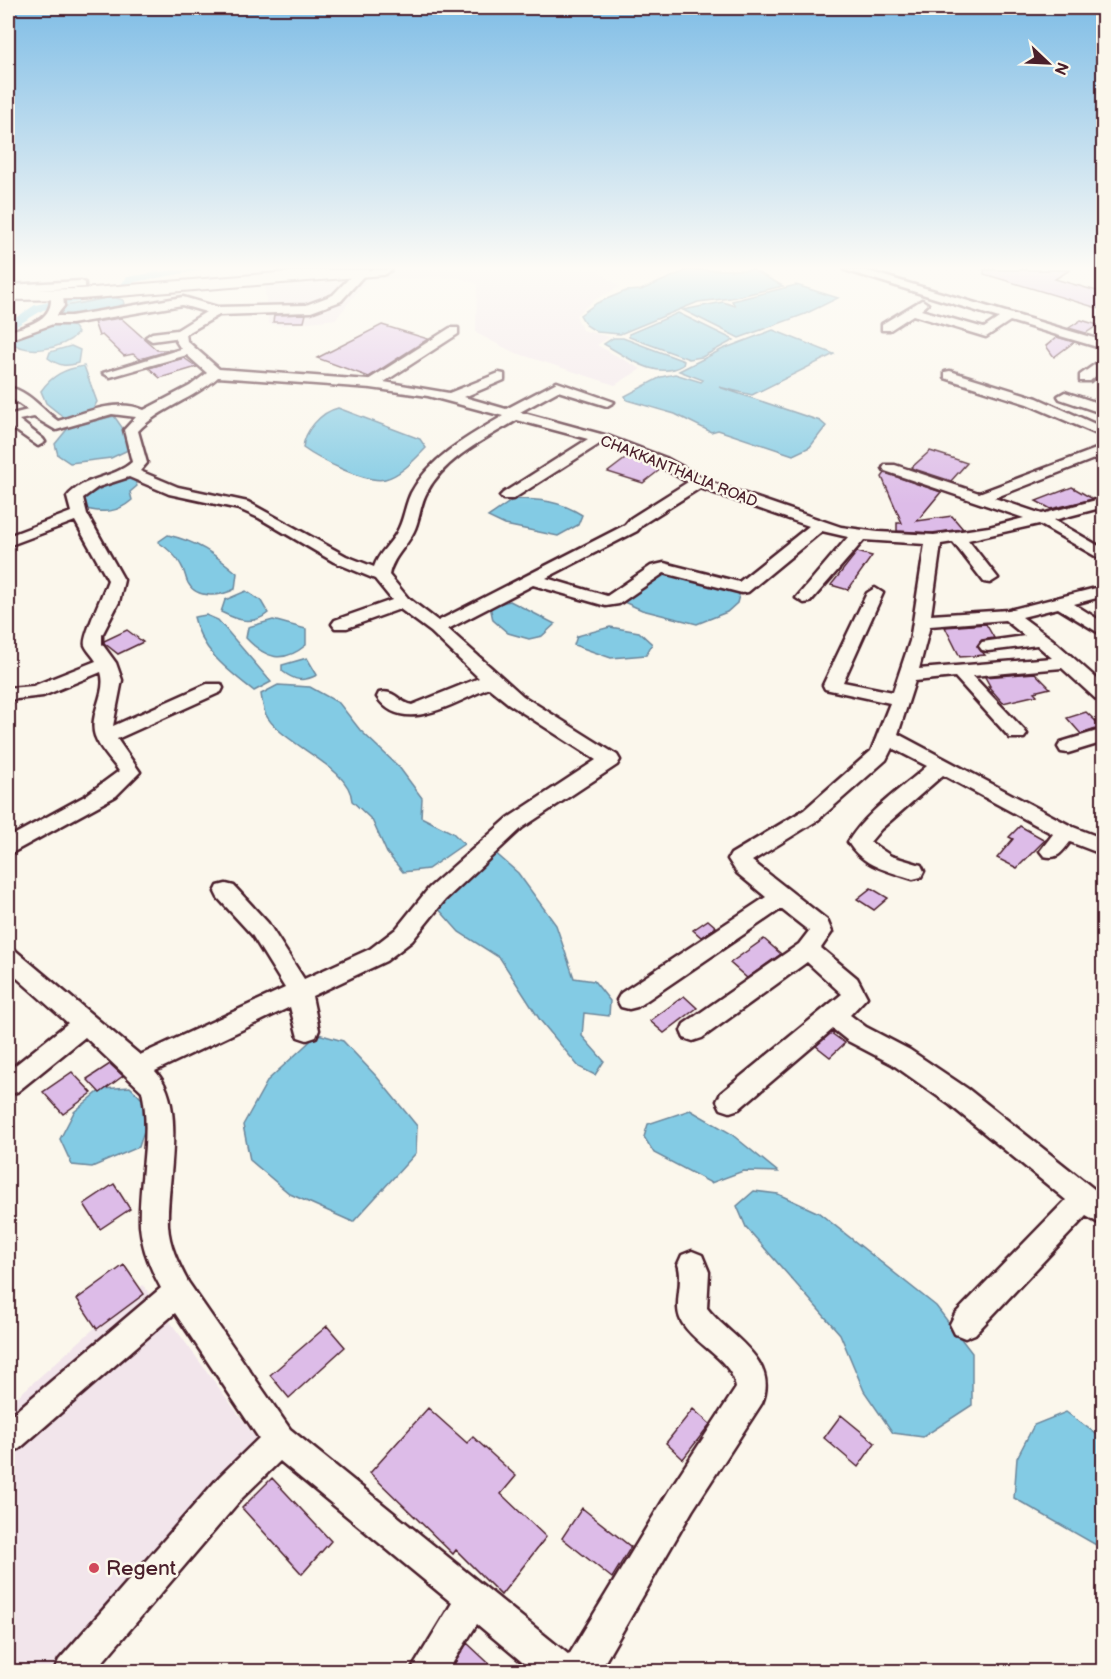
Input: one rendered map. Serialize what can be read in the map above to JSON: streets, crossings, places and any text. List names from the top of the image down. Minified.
{"streets":{"street":["CHAKKANTHALIA ROAD"]},"places":["Regent"],"north":"bottom right"}
